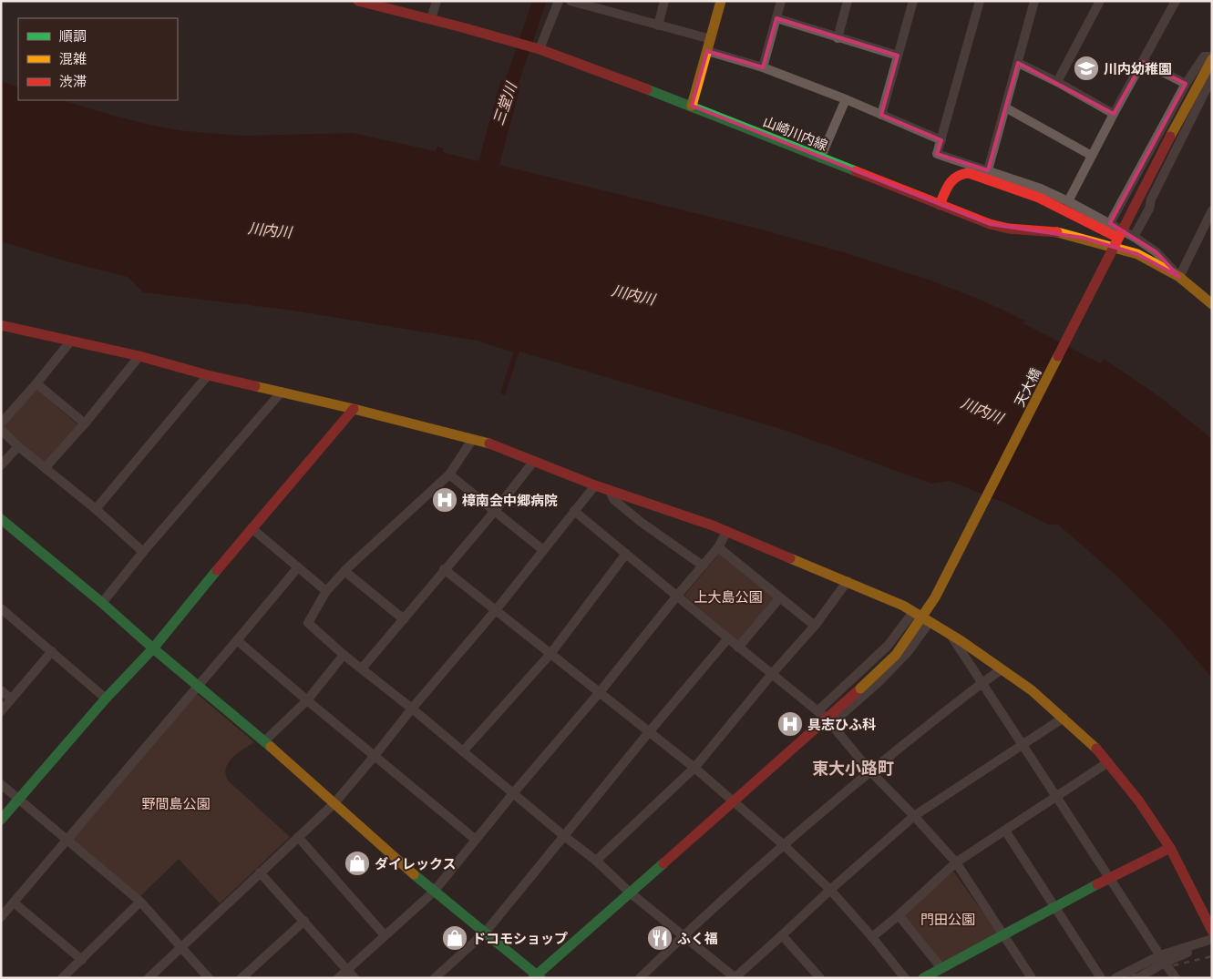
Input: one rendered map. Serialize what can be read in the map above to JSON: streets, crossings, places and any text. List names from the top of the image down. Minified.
{"streets":{"street":["山崎川内線","天大橋"]},"districts":["東大小路町"],"water":["三堂川","川内川"],"parks":["上大島公園","野間島公園","門田公園"],"places":{"school or university":["川内幼稚園"],"hospital":["樟南会中郷病院","具志ひふ科"],"shop":["ダイレックス","ドコモショップ"],"restaurant":["ふく福"]},"legend":["順調","混雑","渋滞"]}
